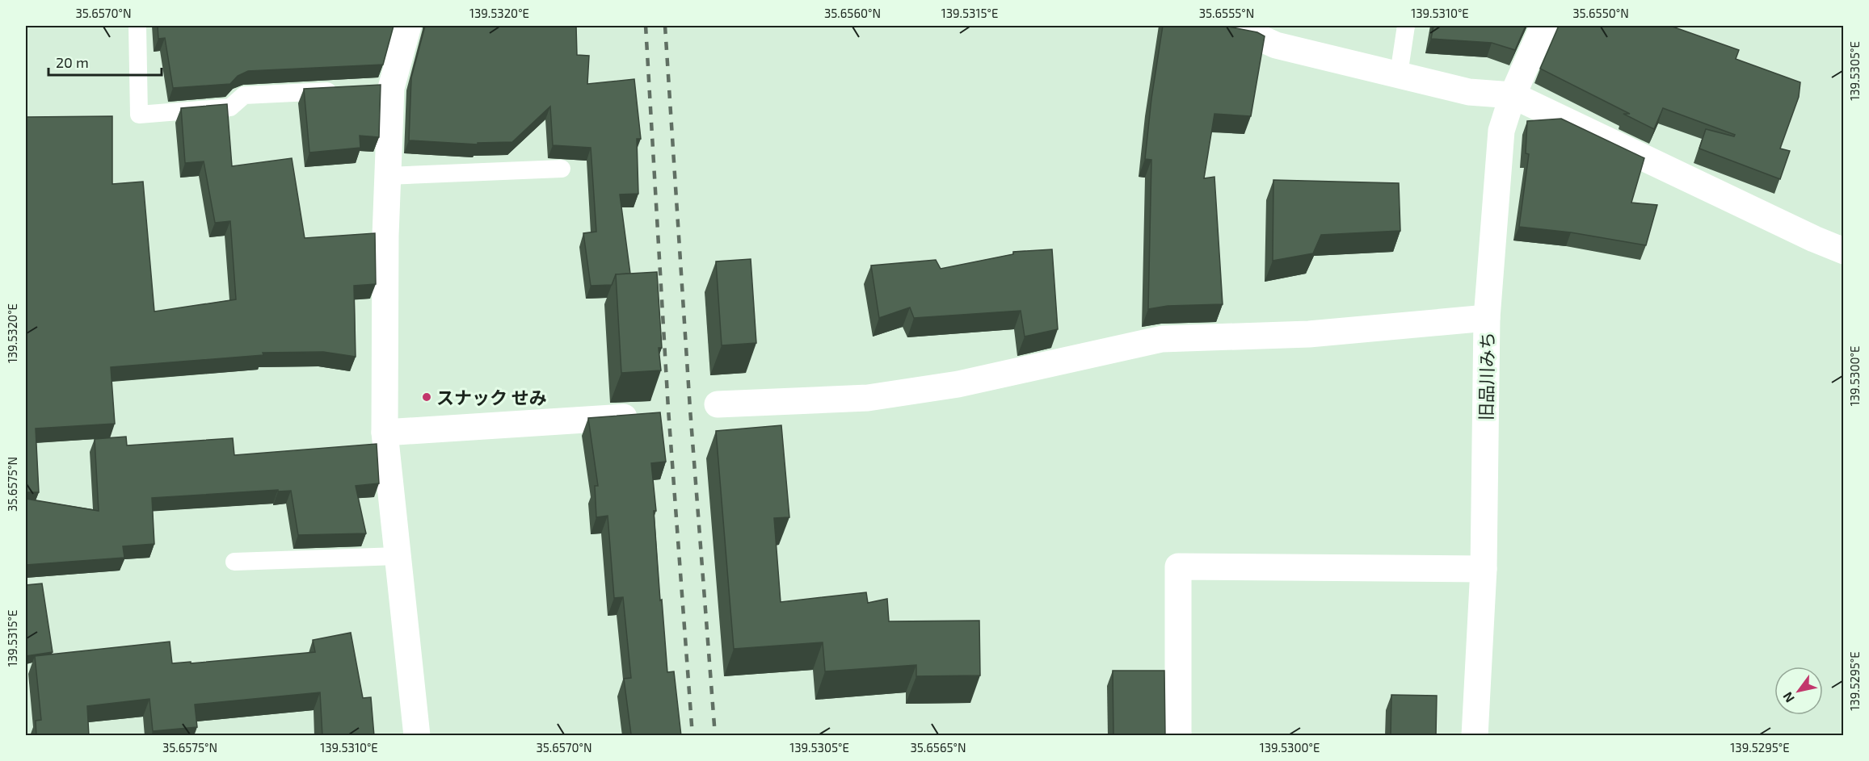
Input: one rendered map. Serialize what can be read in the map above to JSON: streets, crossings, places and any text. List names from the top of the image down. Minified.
{"streets":{"street":["旧品川みち"]},"places":["スナック せみ"],"scale_bar":"20 m","north":"bottom left","coordinates":["35.6570°N","139.5320°E","35.6560°N","139.5315°E","35.6555°N","139.5310°E","35.6550°N","139.5305°E","139.5300°E","35.6575°N","139.5295°E","35.6565°N"]}
